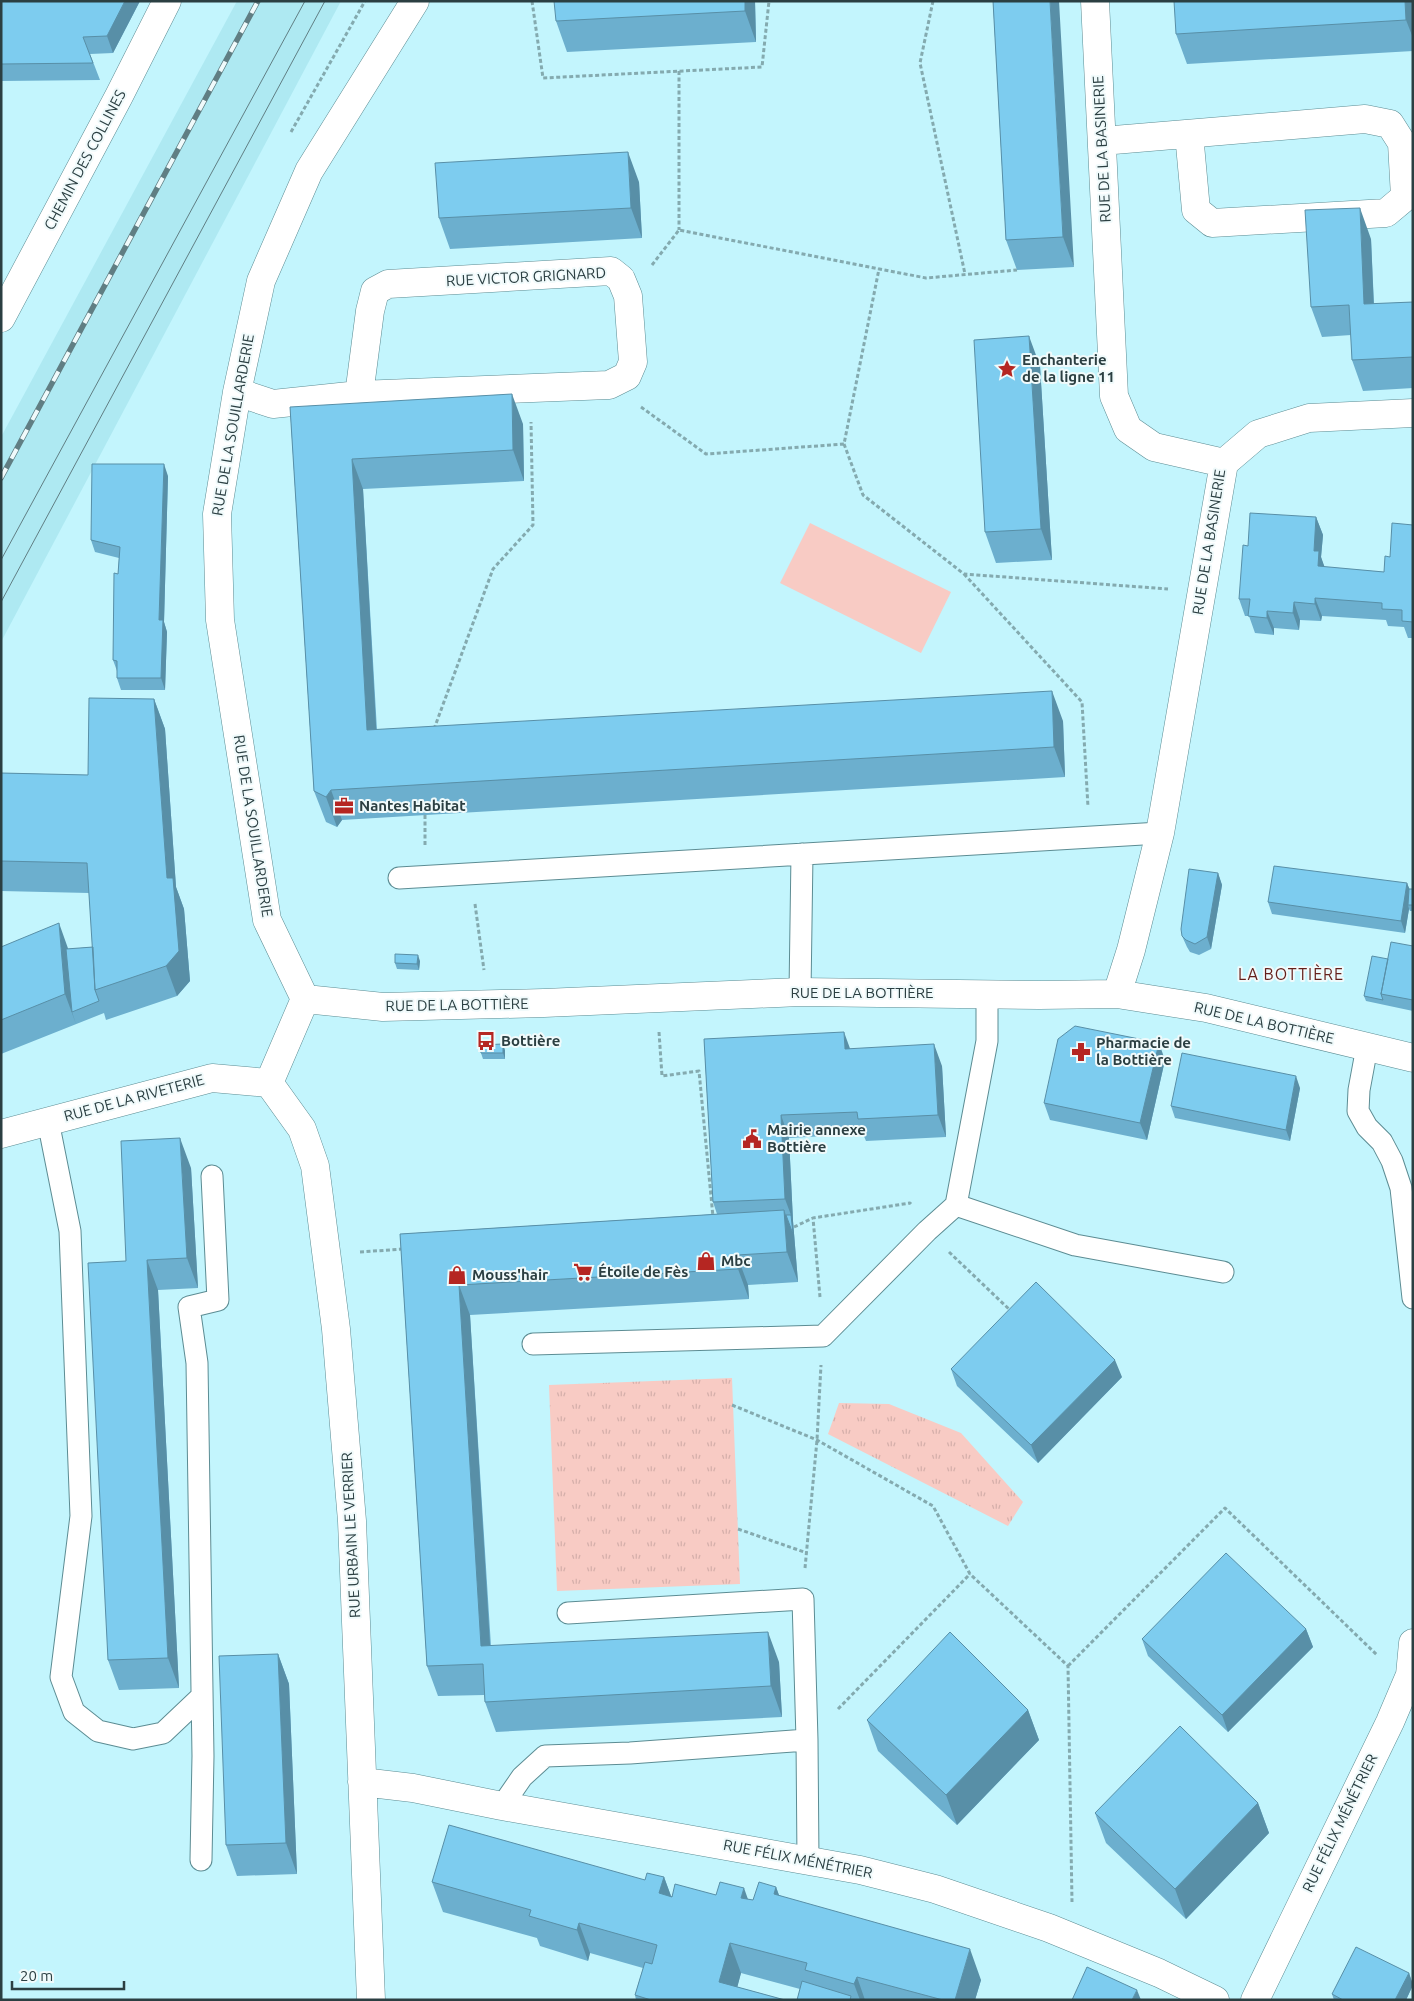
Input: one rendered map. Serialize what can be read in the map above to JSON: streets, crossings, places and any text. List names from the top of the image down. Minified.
{"streets":{"street":["RUE DE LA BASINERIE","CHEMIN DES COLLINES","RUE VICTOR GRIGNARD","RUE DE LA SOUILLARDERIE","RUE DE LA BOTTIÈRE","RUE DE LA RIVETERIE","RUE URBAIN LE VERRIER","RUE FÉLIX MÉNÉTRIER"]},"crossings":[["RUE DE LA BASINERIE","RUE DE LA BOTTIÈRE"],["RUE VICTOR GRIGNARD","RUE DE LA SOUILLARDERIE"],["RUE DE LA SOUILLARDERIE","RUE DE LA BOTTIÈRE"],["RUE DE LA RIVETERIE","RUE URBAIN LE VERRIER"],["RUE URBAIN LE VERRIER","RUE FÉLIX MÉNÉTRIER"]],"districts":["LA BOTTIÈRE"],"places":{"place":["Enchanterie de la ligne 11"],"office":["Nantes Habitat"],"bus stop":["Bottière"],"pharmacy":["Pharmacie de la Bottière"],"public building":["Mairie annexe Bottière"],"shop":["Mbc","Mouss'hair"],"supermarket":["Étoile de Fès"]},"scale_bar":"20 m"}
